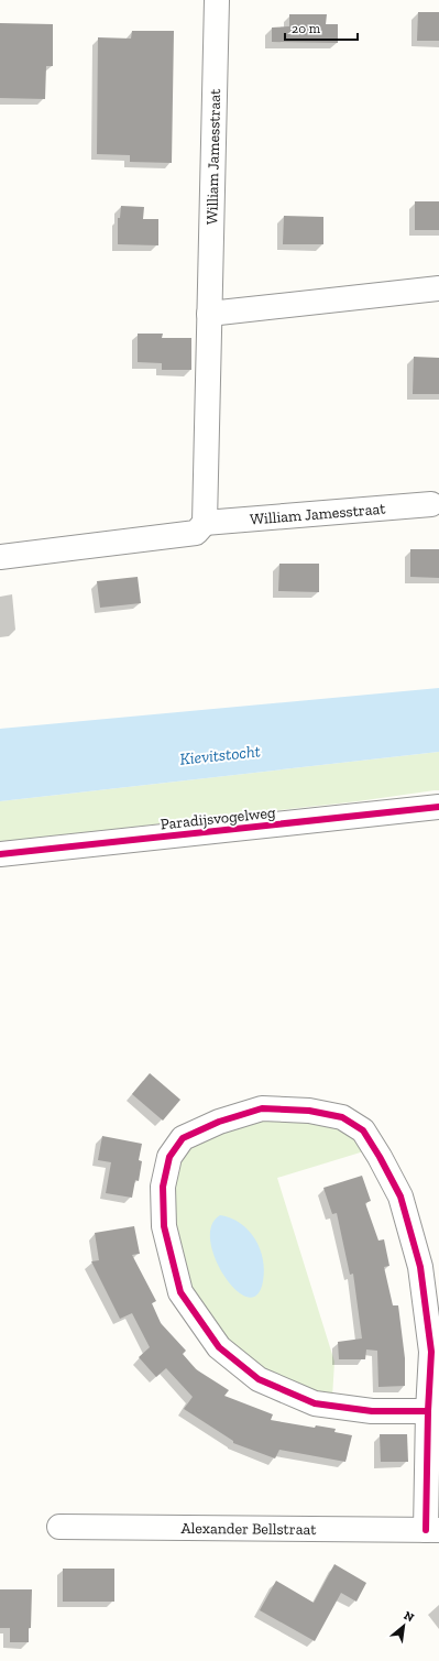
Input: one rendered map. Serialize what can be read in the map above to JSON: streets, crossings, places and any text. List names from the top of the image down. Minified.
{"streets":{"street":["William Jamesstraat","Paradijsvogelweg","Alexander Bellstraat"]},"water":["Kievitstocht"],"scale_bar":"20 m","north":"top right"}
